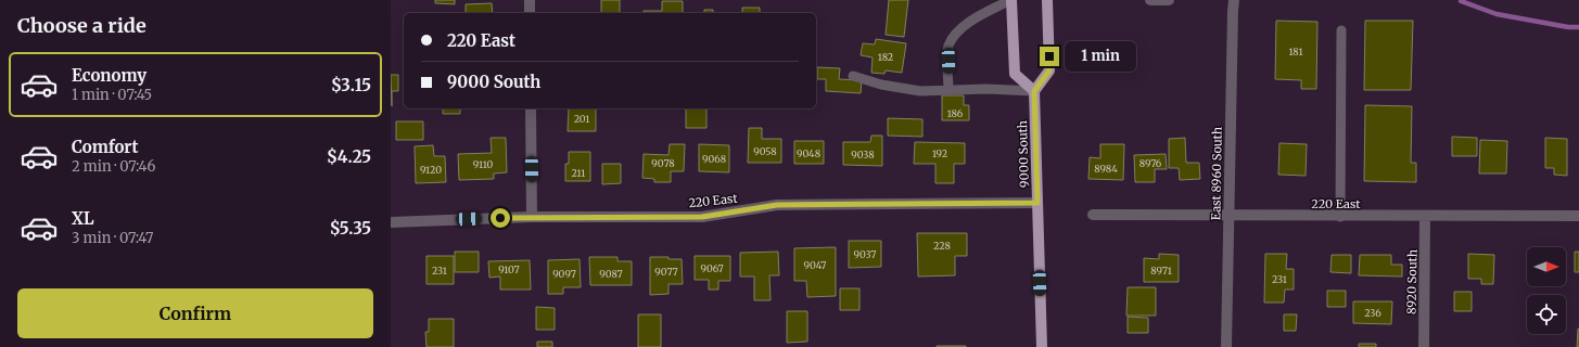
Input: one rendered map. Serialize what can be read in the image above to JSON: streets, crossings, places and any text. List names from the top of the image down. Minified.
{"streets":{"main road":["9000 South"],"street":["East 8960 South","220 East","8920 South"]},"crossings":[["9000 South","220 East"],["East 8960 South","220 East"],["220 East","8920 South"]],"house_numbers":["181","182","186","201","9058","9048","192","9038","9068","9078","8976","9110","8984","9120","211","228","9037","9047","9067","9107","231","8971","9077","9097","9087","231","236"],"north":"right","page":{"heading":"Choose a ride","banner":["220 East","9000 South"],"bubble":"1 min","list":[{"name":"Economy","note":"1 min · 07:45","value":"$3.15"},{"name":"Comfort","note":"2 min · 07:46","value":"$4.25"},{"name":"XL","note":"3 min · 07:47","value":"$5.35"}],"buttons":"Confirm"}}
